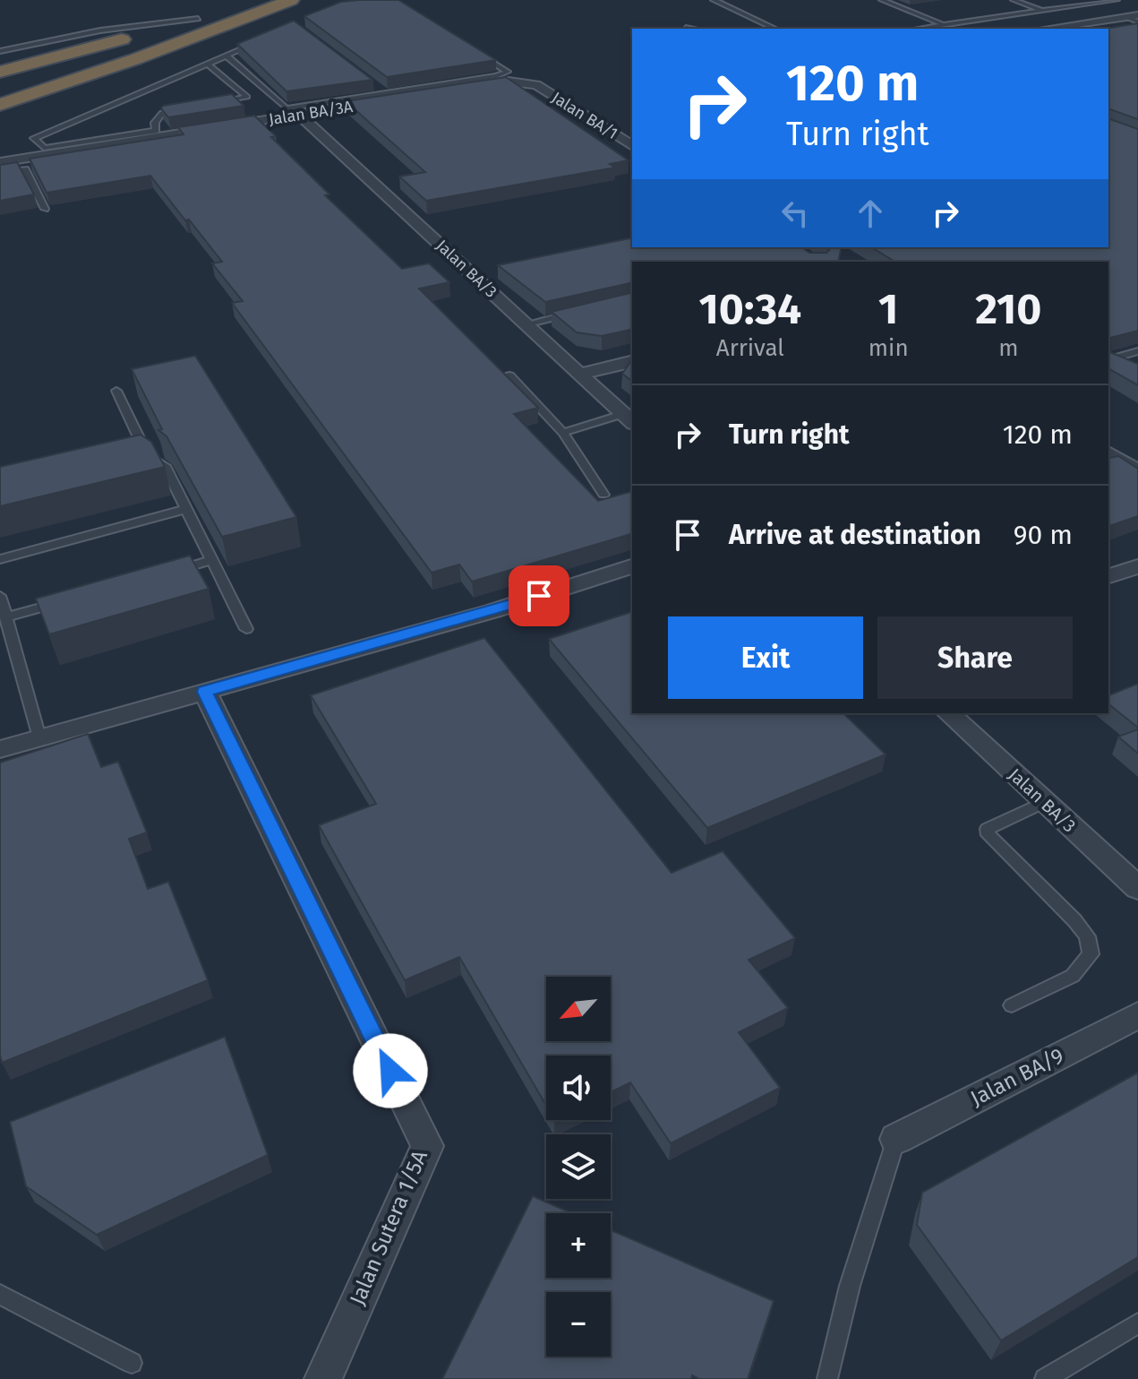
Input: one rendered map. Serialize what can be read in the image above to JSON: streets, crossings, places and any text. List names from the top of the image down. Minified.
{"streets":{"street":["Jalan BA/3A","Jalan BA/1","Jalan BA/3","Jalan BA/9","Jalan Sutera 1/5A"]},"crossings":[["Jalan BA/3A","Jalan BA/1"],["Jalan BA/3A","Jalan BA/3"]],"north":"bottom left","page":{"turn":["120 m","Turn right"],"eta":["10:34","Arrival","1","min","210","m"],"list":[{"name":"Turn right","value":"120 m"},{"name":"Arrive at destination","value":"90 m"}],"buttons":["Exit","Share"],"map_buttons":["+","−"]}}
